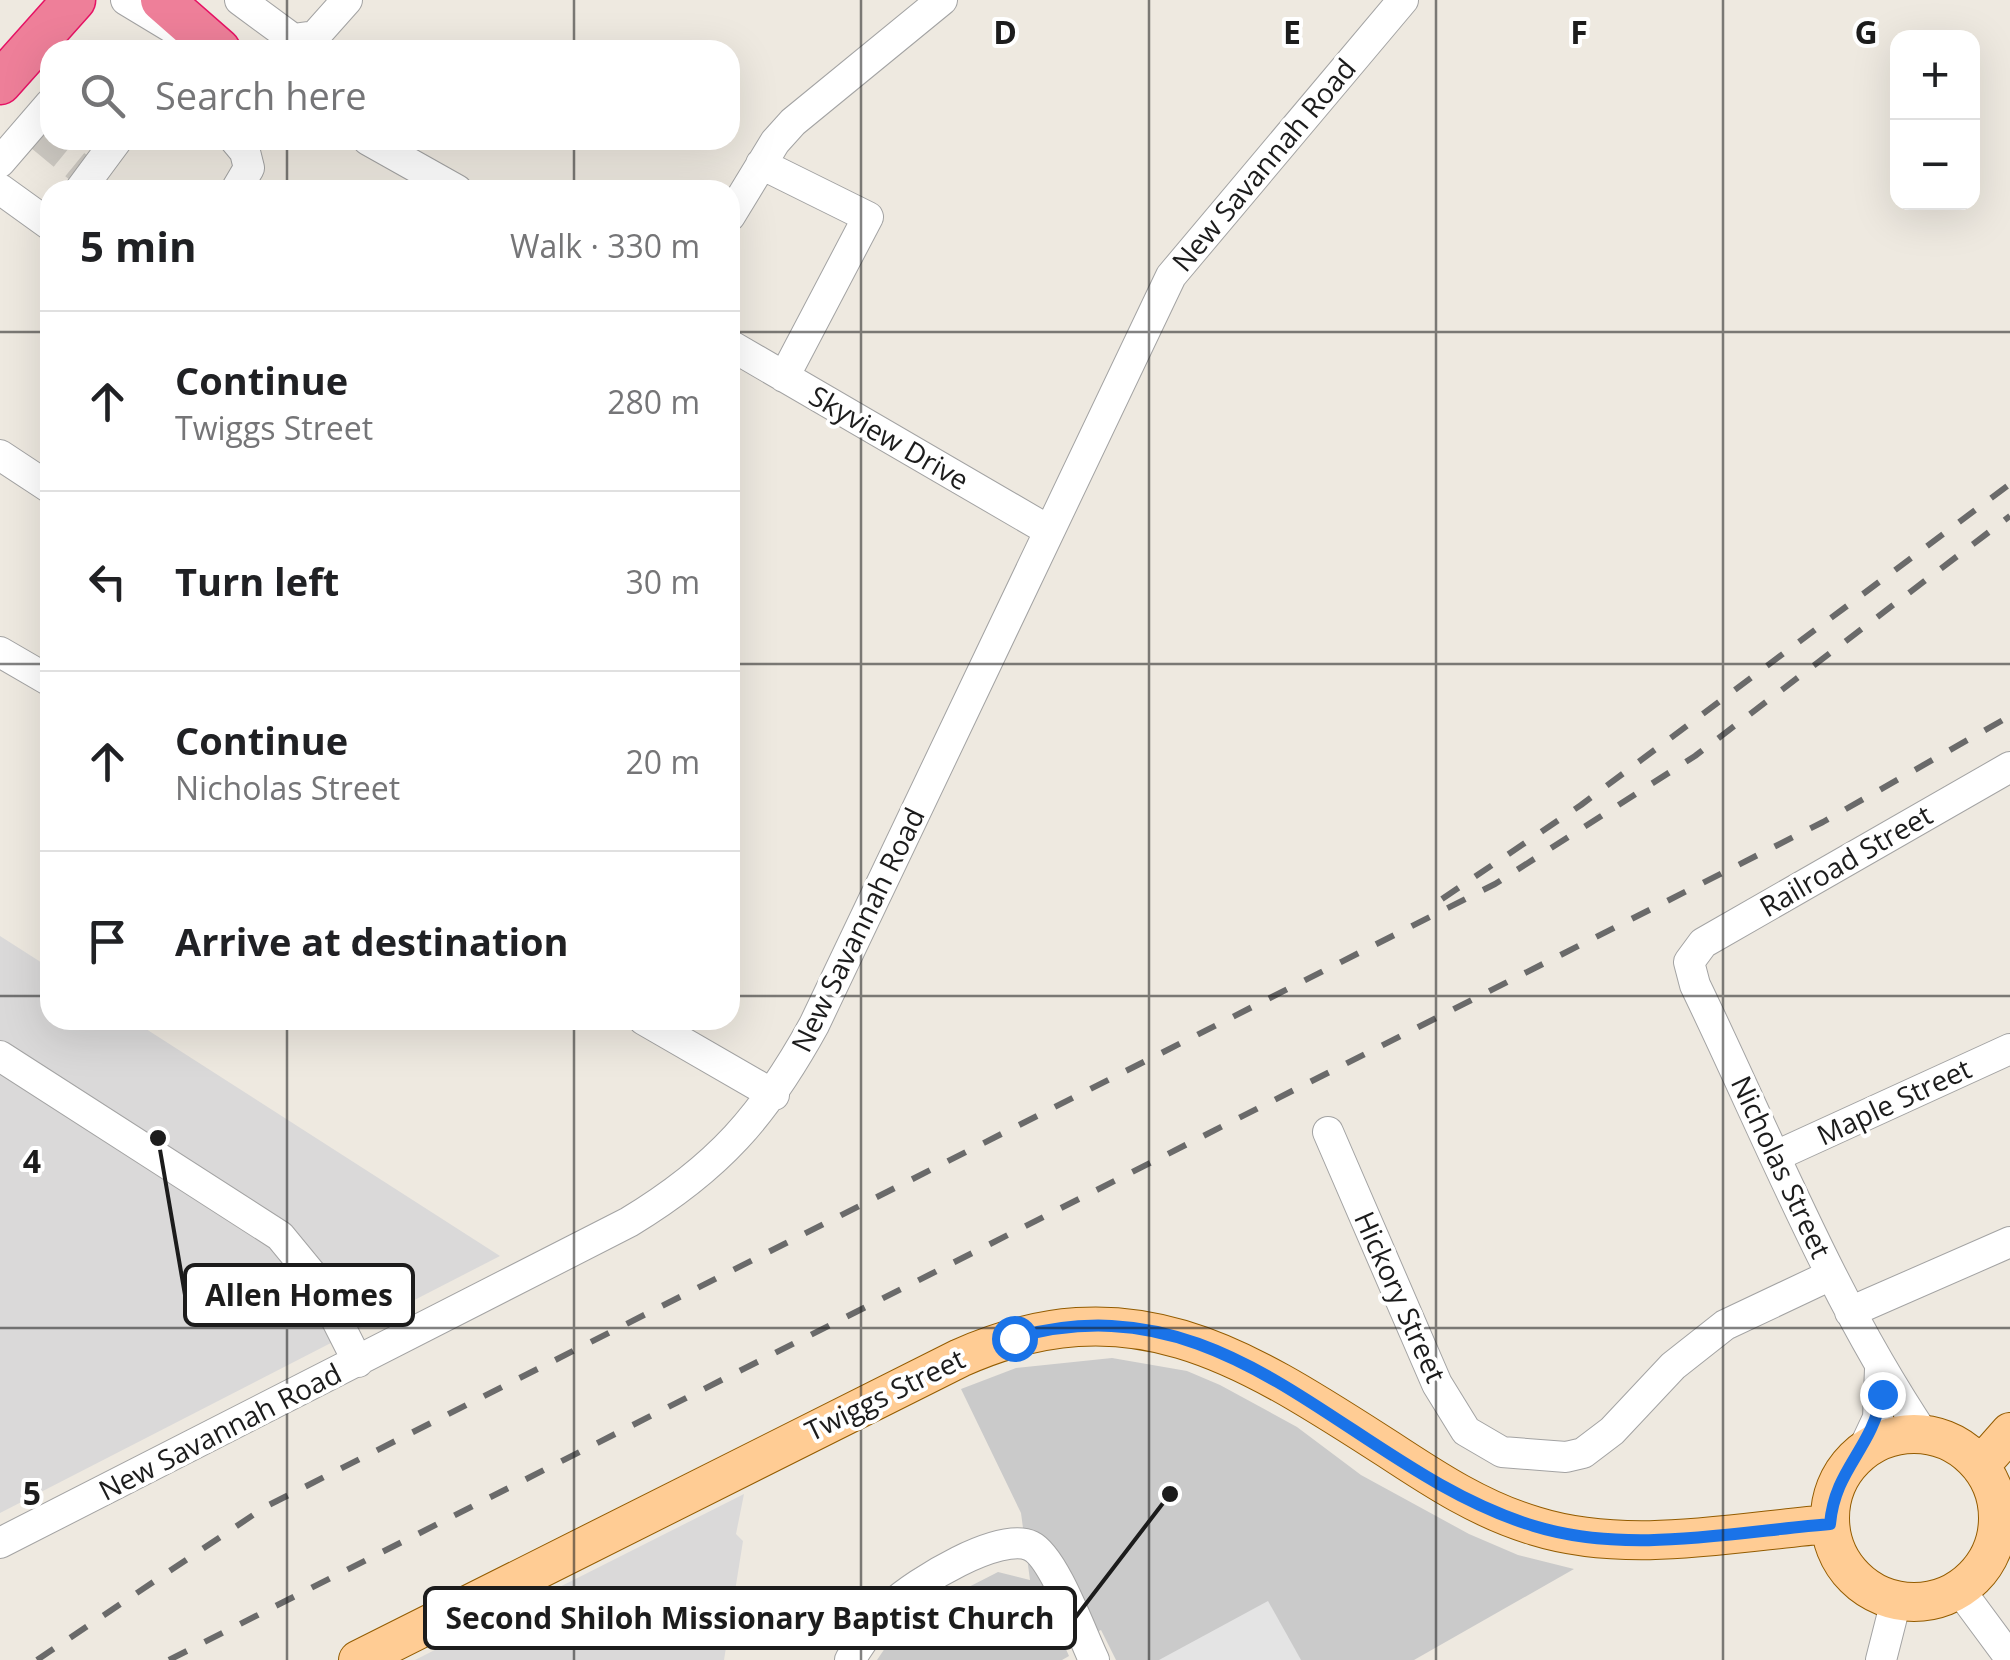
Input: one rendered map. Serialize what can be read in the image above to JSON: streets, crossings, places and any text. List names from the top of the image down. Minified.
{"streets":{"main road":["Twiggs Street"],"street":["New Savannah Road","Skyview Drive","Railroad Street","Maple Street","Nicholas Street","Hickory Street"]},"crossings":[["New Savannah Road","Skyview Drive"],["Railroad Street","Nicholas Street"],["Maple Street","Nicholas Street"],["Nicholas Street","Hickory Street"],["Nicholas Street","Twiggs Street"]],"places":["Allen Homes","Second Shiloh Missionary Baptist Church"],"page":{"map_buttons":["+","−"],"search":"Search here","heading":["5 min","Walk · 330 m"],"list":[["Continue","Twiggs Street","280 m"],["Turn left","30 m"],["Continue","Nicholas Street","20 m"],"Arrive at destination"]},"grid":{"columns":["D","E","F","G"],"rows":["4","5"]}}
